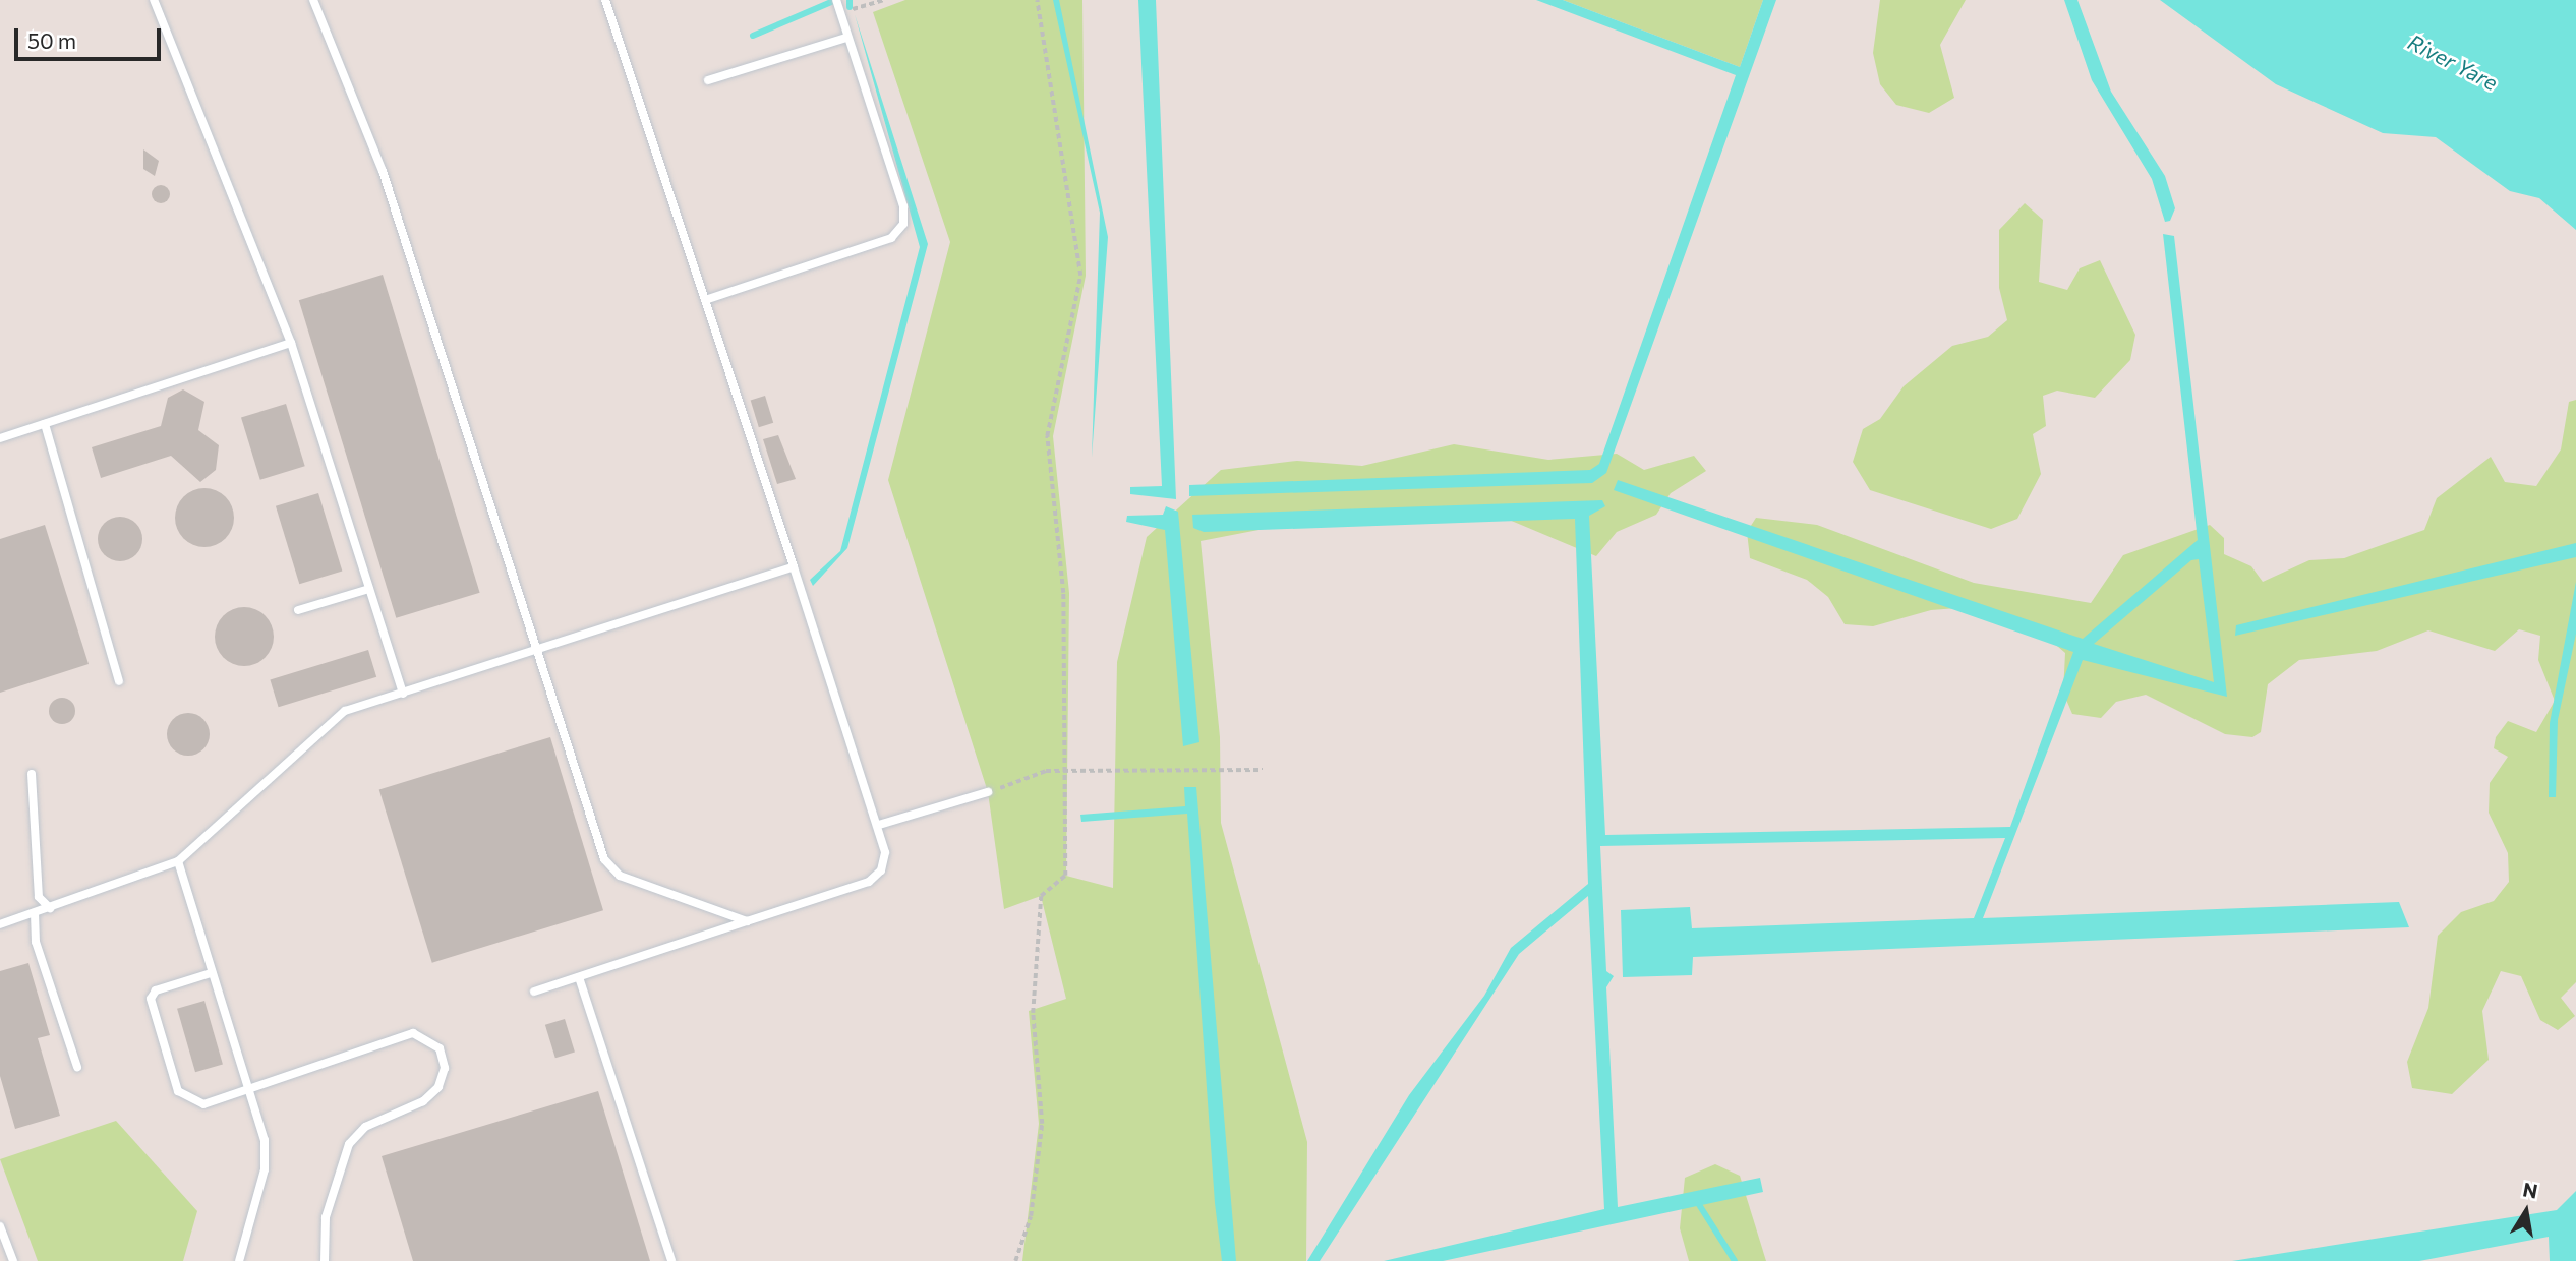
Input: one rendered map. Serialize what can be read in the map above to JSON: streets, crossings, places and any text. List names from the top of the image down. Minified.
{"water":["River Yare"],"scale_bar":"50 m","north":"top"}
